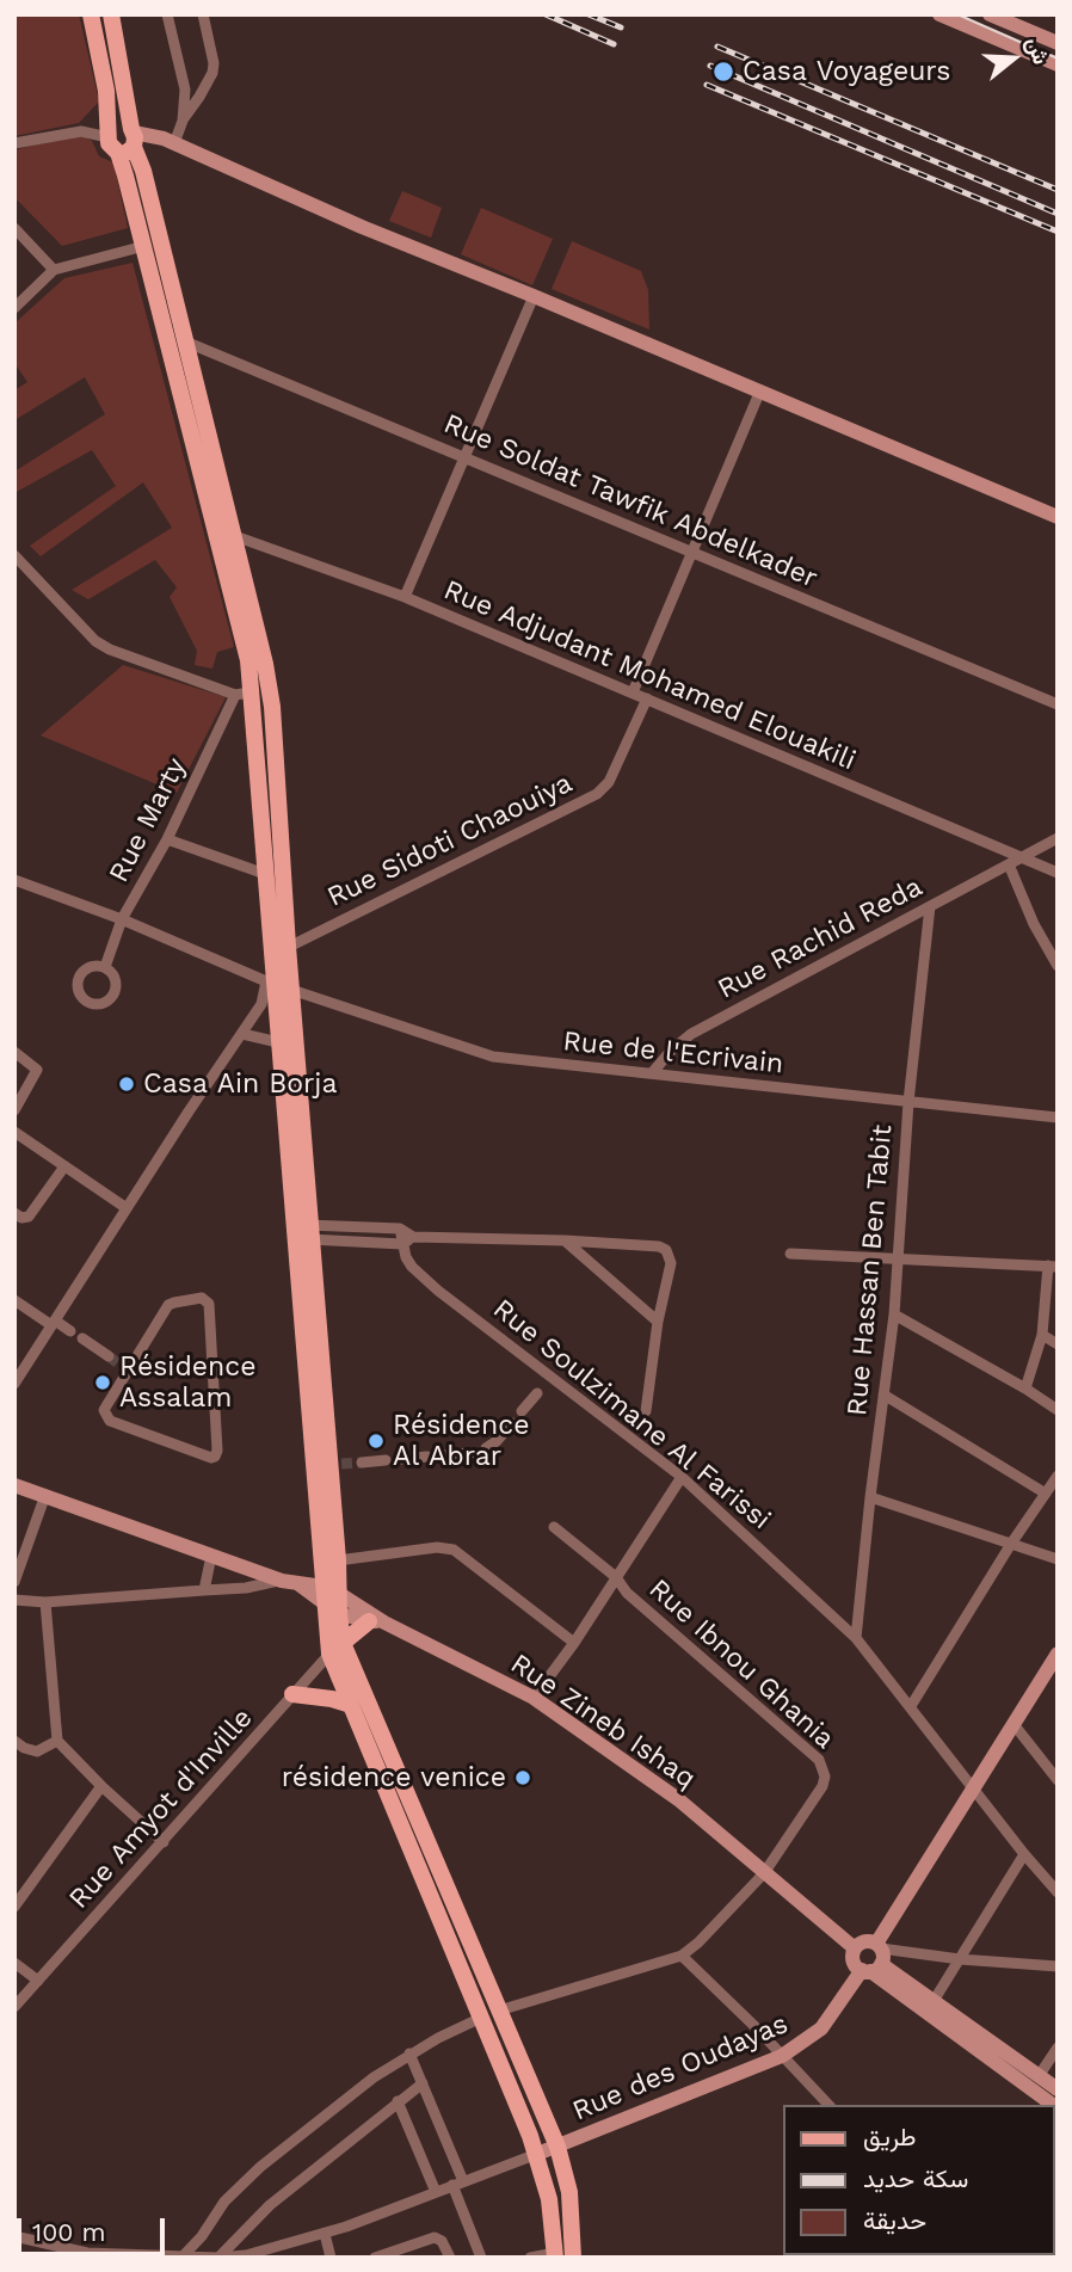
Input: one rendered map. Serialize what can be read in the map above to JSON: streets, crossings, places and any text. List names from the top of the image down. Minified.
{"streets":{"street":["Rue Soldat Tawfik Abdelkader","Rue Adjudant Mohamed Elouakili","Rue Marty","Rue Sidoti Chaouiya","Rue Rachid Reda","Rue de l'Ecrivain","Rue Hassan Ben Tabit","Rue Soulzimane Al Farissi","Rue Ibnou Ghania","Rue Zineb Ishaq","Rue Amyot d'Inville","Rue des Oudayas"]},"crossings":[["Rue Adjudant Mohamed Elouakili","Rue Sidoti Chaouiya"],["Rue Adjudant Mohamed Elouakili","Rue Rachid Reda"],["Rue Marty","Rue de l'Ecrivain"],["Rue Rachid Reda","Rue de l'Ecrivain"],["Rue Rachid Reda","Rue Hassan Ben Tabit"],["Rue de l'Ecrivain","Rue Hassan Ben Tabit"],["Rue Hassan Ben Tabit","Rue Soulzimane Al Farissi"],["Rue Soulzimane Al Farissi","Rue des Oudayas"],["Rue Ibnou Ghania","Rue Zineb Ishaq"]],"places":["Casa Voyageurs","Casa Ain Borja","Résidence Assalam","Résidence Al Abrar","résidence venice"],"legend":["طريق","سكة حديد","حديقة"],"scale_bar":"100 m","north":"right"}
